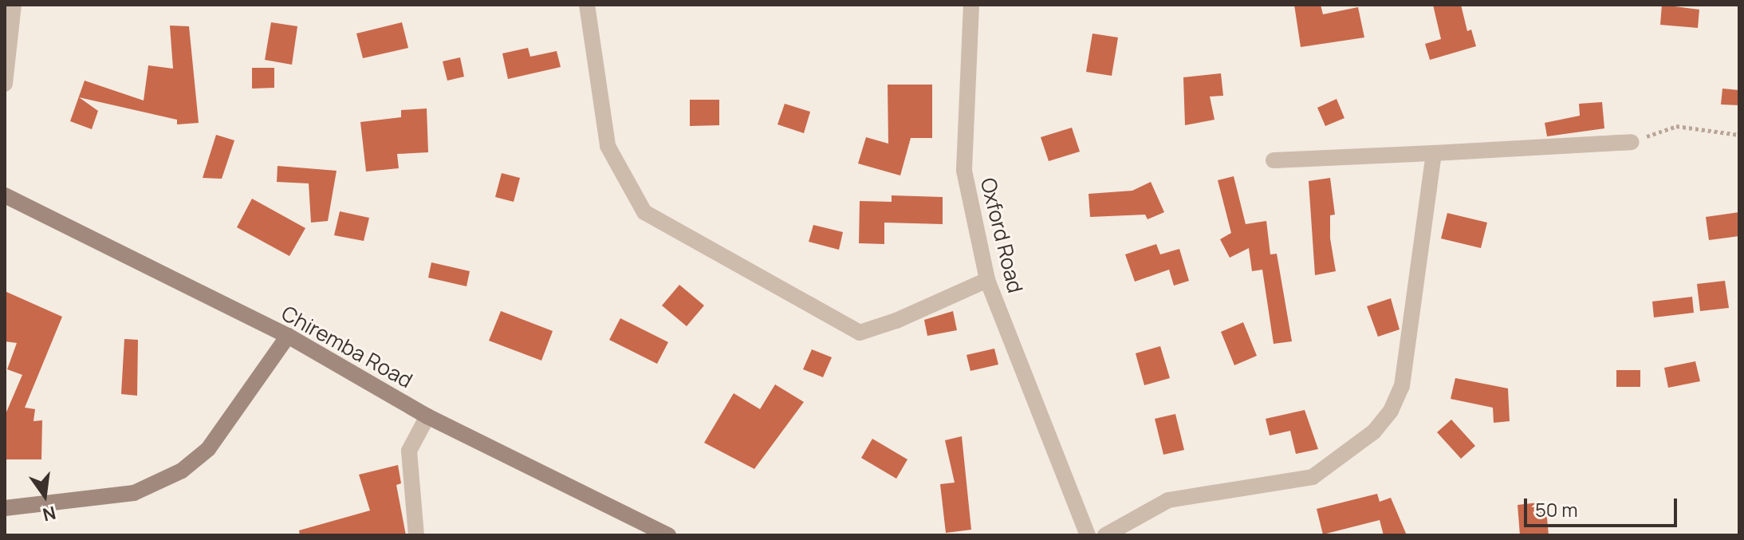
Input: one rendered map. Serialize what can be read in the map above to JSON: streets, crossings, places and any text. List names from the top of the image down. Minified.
{"streets":{"main road":["Chiremba Road"],"street":["Oxford Road"]},"scale_bar":"50 m","north":"bottom"}
